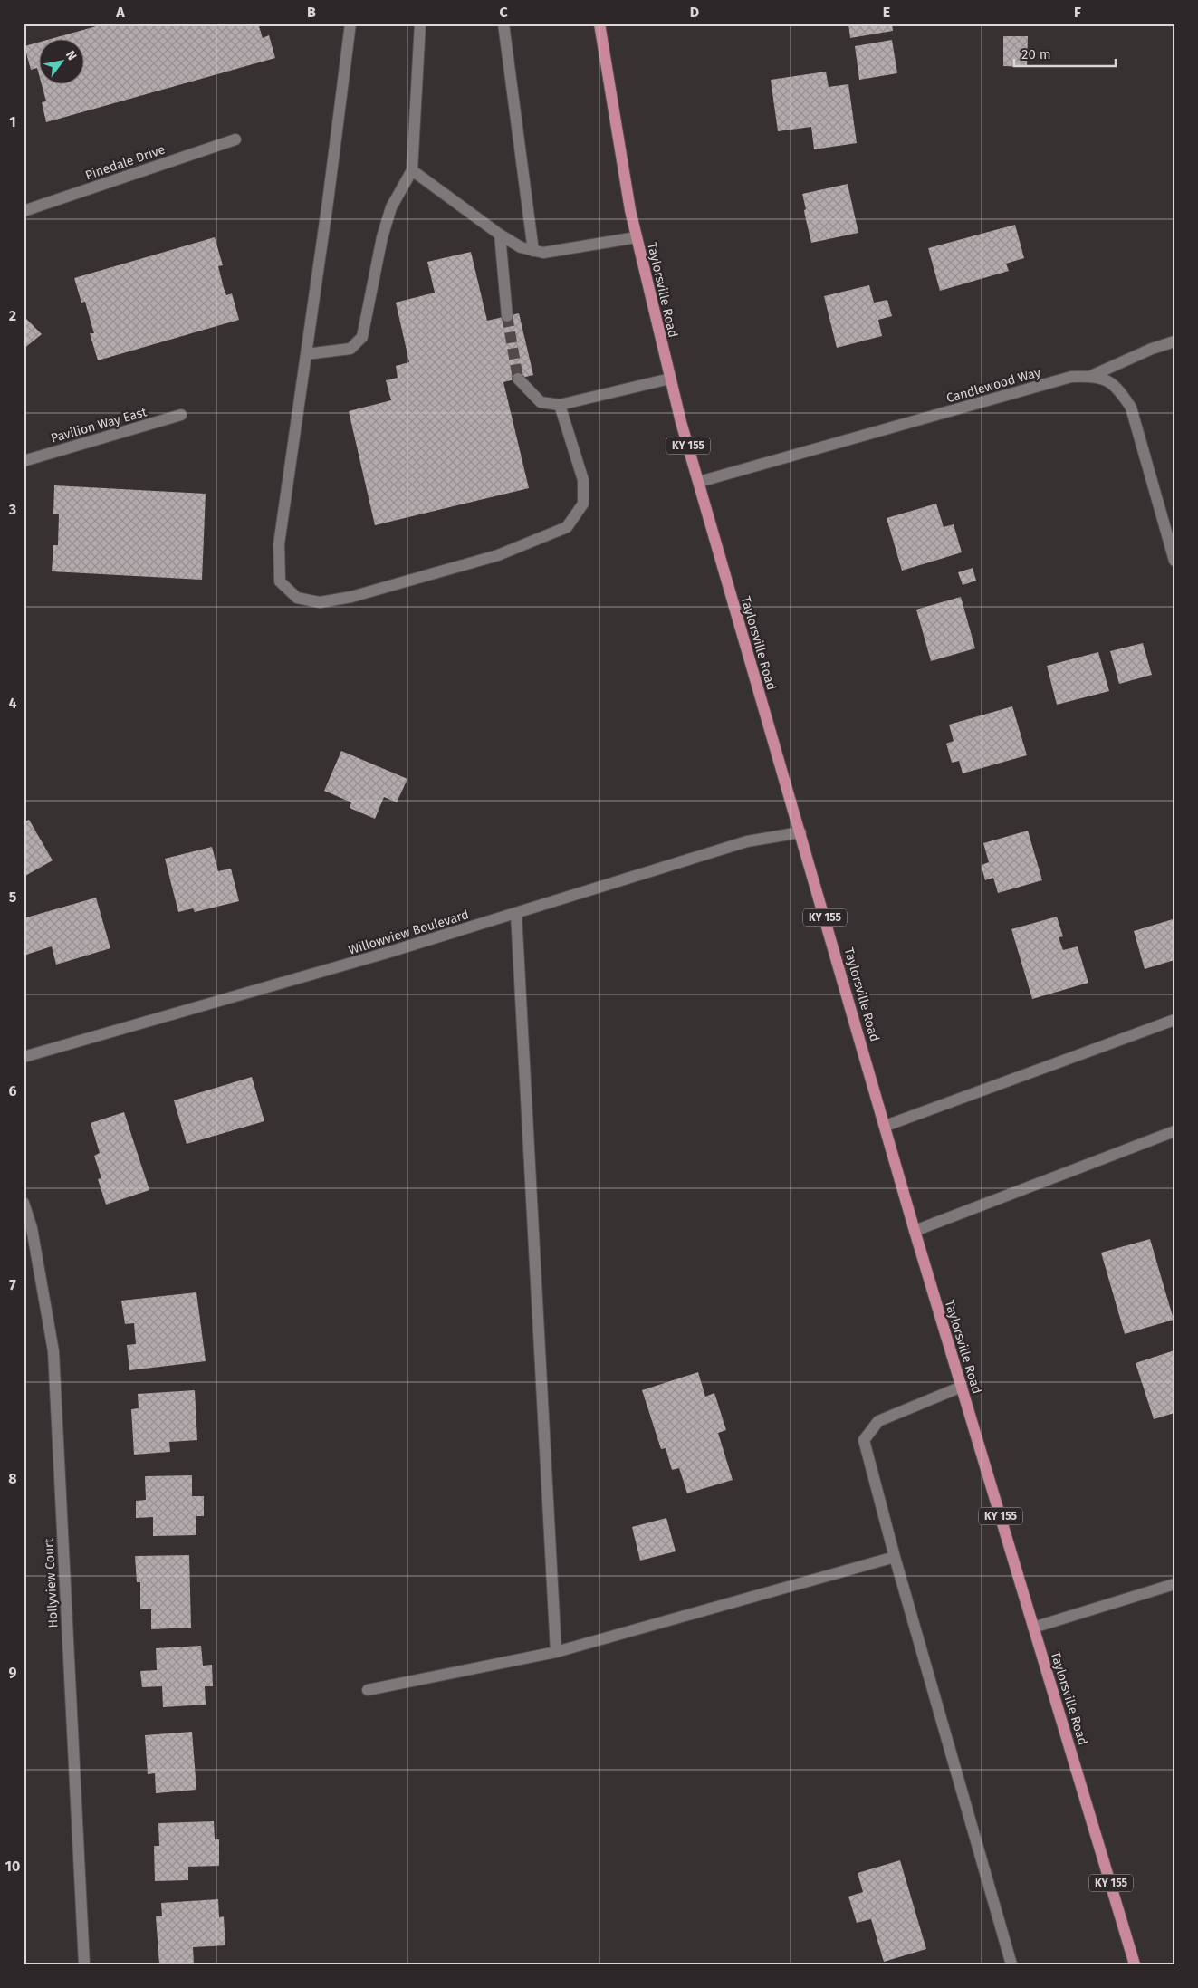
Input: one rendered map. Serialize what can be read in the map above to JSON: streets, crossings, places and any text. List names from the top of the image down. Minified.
{"streets":{"main road":["Taylorsville Road","KY 155"],"street":["Pinedale Drive","Candlewood Way","Pavilion Way East","Willowview Boulevard","Hollyview Court"]},"crossings":[["Taylorsville Road","Candlewood Way"],["Taylorsville Road","Willowview Boulevard"]],"scale_bar":"20 m","north":"top right","grid":{"columns":["A","B","C","D","E","F"],"rows":["1","2","3","4","5","6","7","8","9","10"]}}
